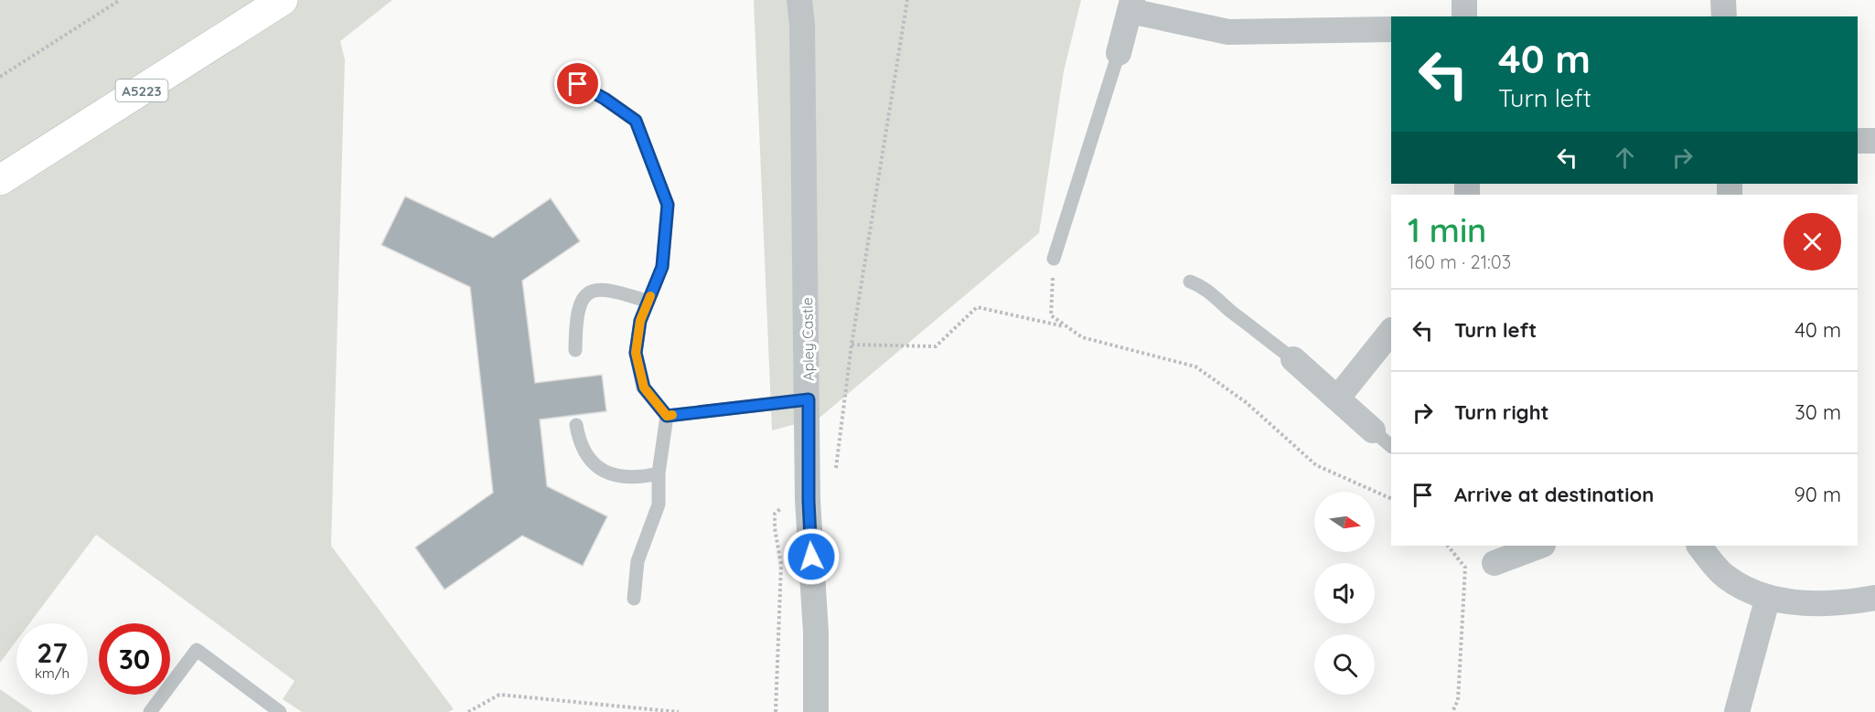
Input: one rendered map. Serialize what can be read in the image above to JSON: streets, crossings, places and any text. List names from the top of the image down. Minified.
{"streets":{"main road":["A5223"],"street":["Apley Castle"]},"north":"right","page":{"turn":["40 m","Turn left"],"heading":["1 min","160 m · 21:03"],"list":[{"name":"Turn left","value":"40 m"},{"name":"Turn right","value":"30 m"},{"name":"Arrive at destination","value":"90 m"}],"speed":"27 km/h","limit":"30"}}
